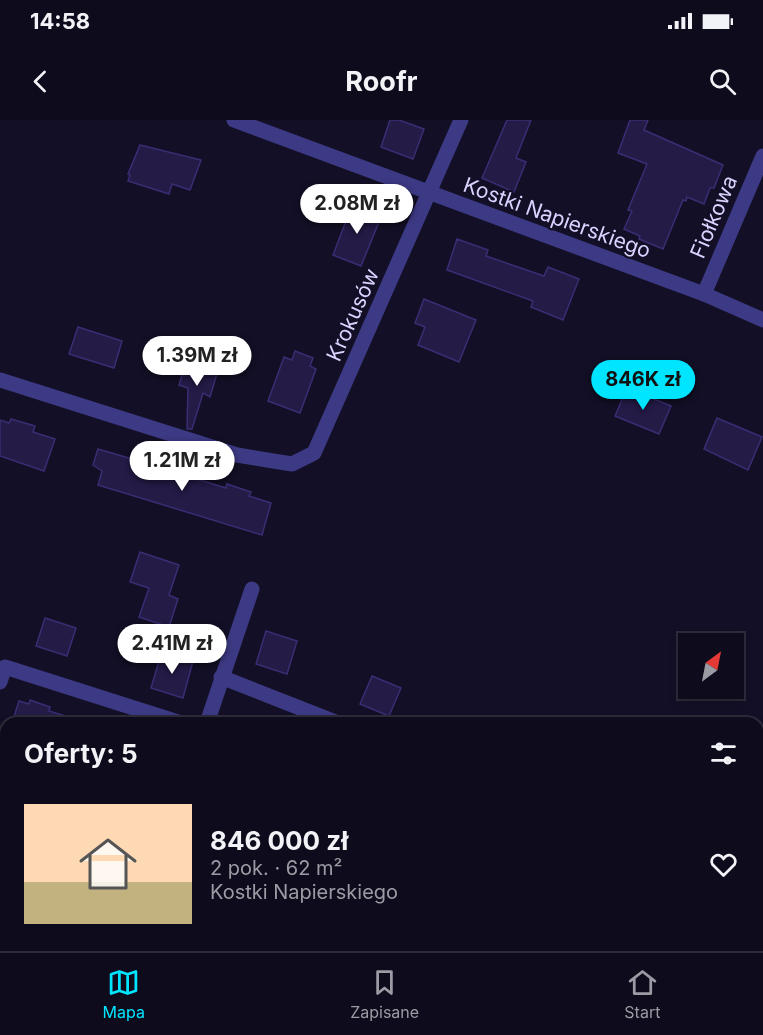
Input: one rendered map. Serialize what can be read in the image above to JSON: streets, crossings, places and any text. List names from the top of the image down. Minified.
{"streets":{"street":["Fiołkowa","Kostki Napierskiego","Krokusów"]},"crossings":[["Fiołkowa","Kostki Napierskiego"],["Kostki Napierskiego","Krokusów"]],"north":"top right","page":{"status":"14:58","header":"Roofr","price":["2.08M zł","1.39M zł","846K zł","1.21M zł","2.41M zł"],"heading":"Oferty: 5","list":[{"name":"846 000 zł","note":"2 pok. · 62 m² · Kostki Napierskiego"}],"tabs":["Mapa","Zapisane","Start"]}}
